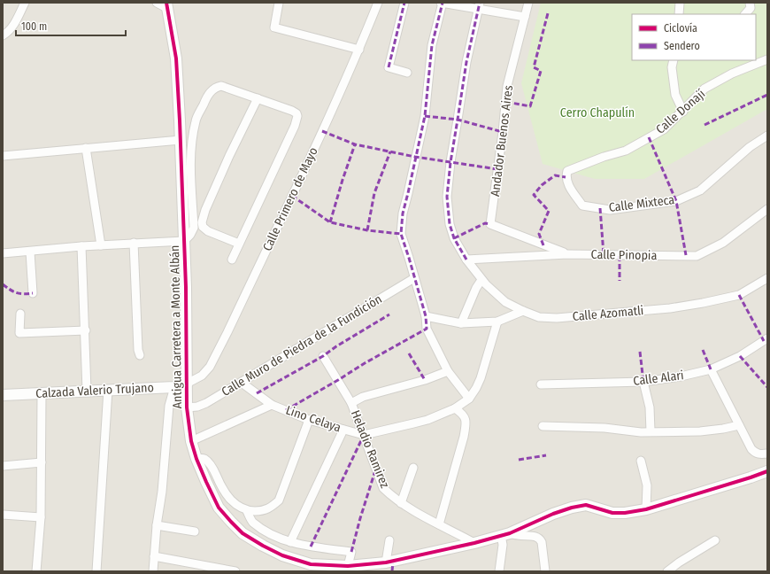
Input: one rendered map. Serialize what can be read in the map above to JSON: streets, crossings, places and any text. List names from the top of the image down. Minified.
{"streets":{"street":["Calle Donají","Andador Buenos Aires","Calle Primero de Mayo","Calle Mixteca","Calle Pinopia","Calle Azomatli","Antigua Carretera a Monte Albán","Calle Muro de Piedra de la Fundición","Calle Alari","Calzada Valerio Trujano","Lino Celaya","Heladio Ramirez"]},"crossings":[["Calle Donají","Calle Mixteca"],["Andador Buenos Aires","Calle Pinopia"],["Calle Primero de Mayo","Antigua Carretera a Monte Albán"],["Calle Primero de Mayo","Calzada Valerio Trujano"],["Calle Pinopia","Calle Azomatli"],["Antigua Carretera a Monte Albán","Calle Muro de Piedra de la Fundición"],["Antigua Carretera a Monte Albán","Calzada Valerio Trujano"],["Antigua Carretera a Monte Albán","Heladio Ramirez"],["Calle Muro de Piedra de la Fundición","Lino Celaya"],["Lino Celaya","Heladio Ramirez"]],"parks":["Cerro Chapulín"],"legend":["Ciclovía","Sendero"],"scale_bar":"100 m"}
